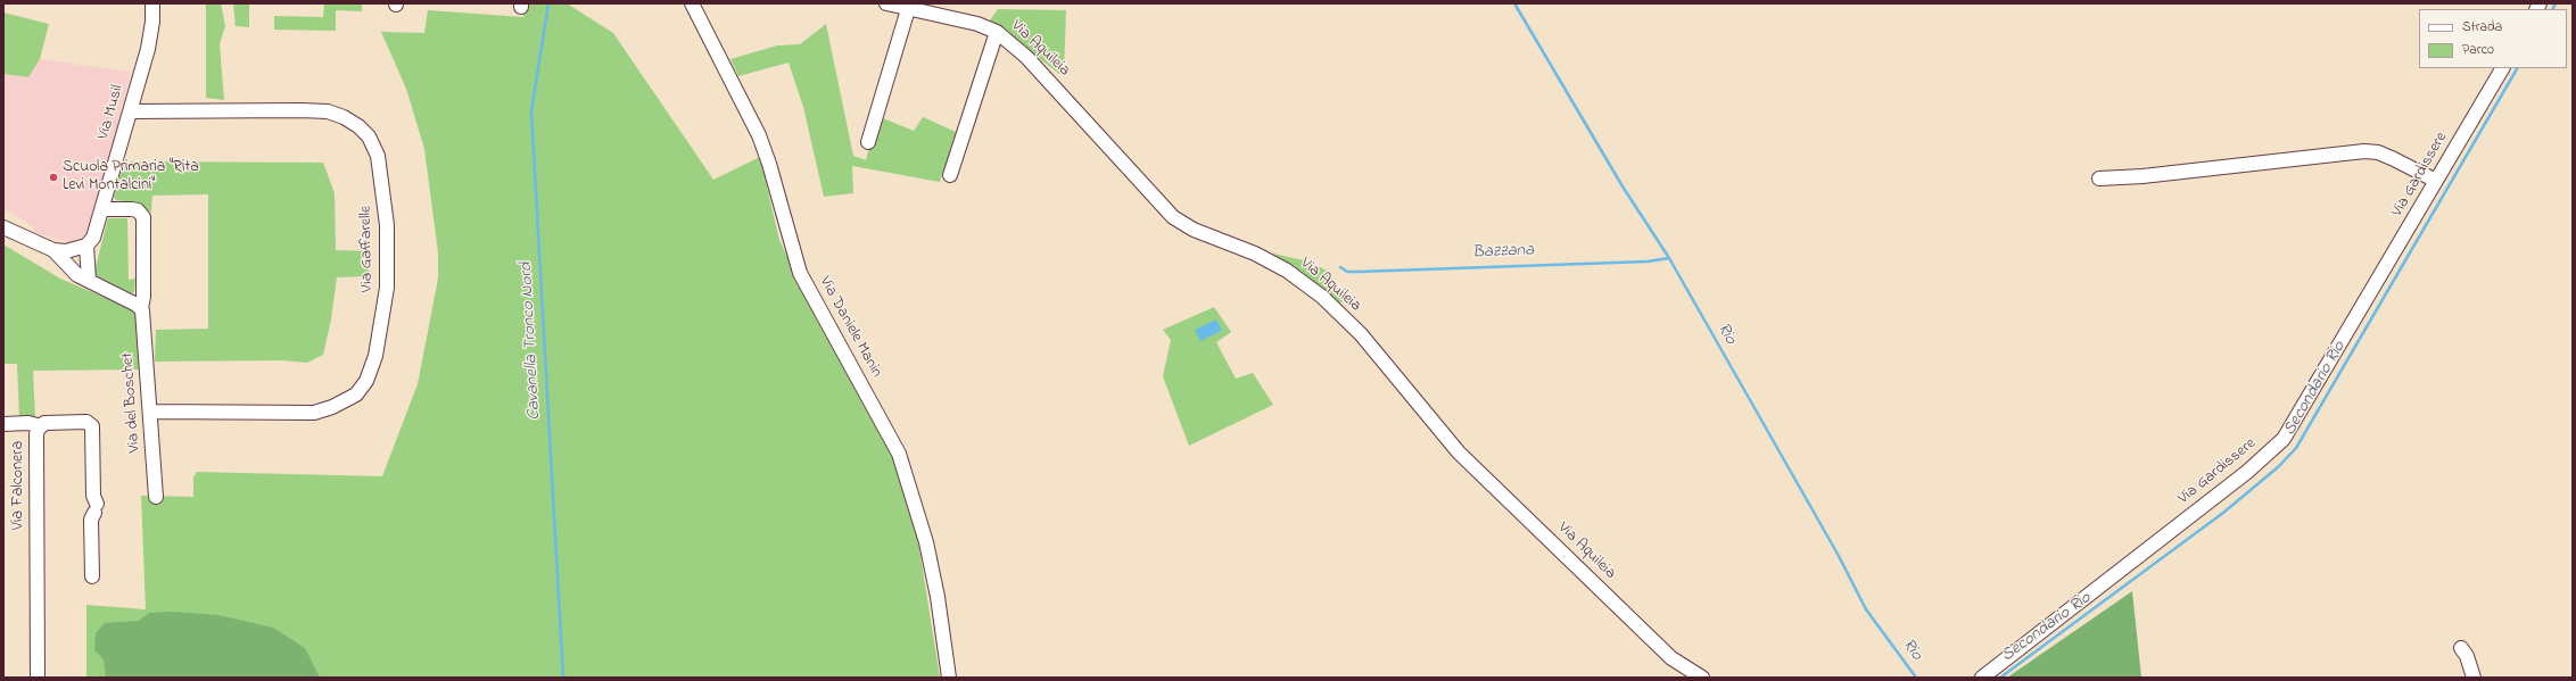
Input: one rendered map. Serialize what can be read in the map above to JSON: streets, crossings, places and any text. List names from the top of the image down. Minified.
{"streets":{"street":["Via Aquileia","Via Musil","Via Gardissere","Via Gaffarelle","Via Daniele Manin","Via del Boschet","Via Falconera"]},"crossings":[["Via Musil","Via Gaffarelle"],["Via Musil","Via del Boschet"],["Via Gaffarelle","Via del Boschet"]],"water":["Bazzana","Rio","Cavanella Tronco Nord","Secondario Rio"],"places":["Scuola Primaria \"Rita Levi Montalcini\""],"legend":["Strada","Parco"]}
